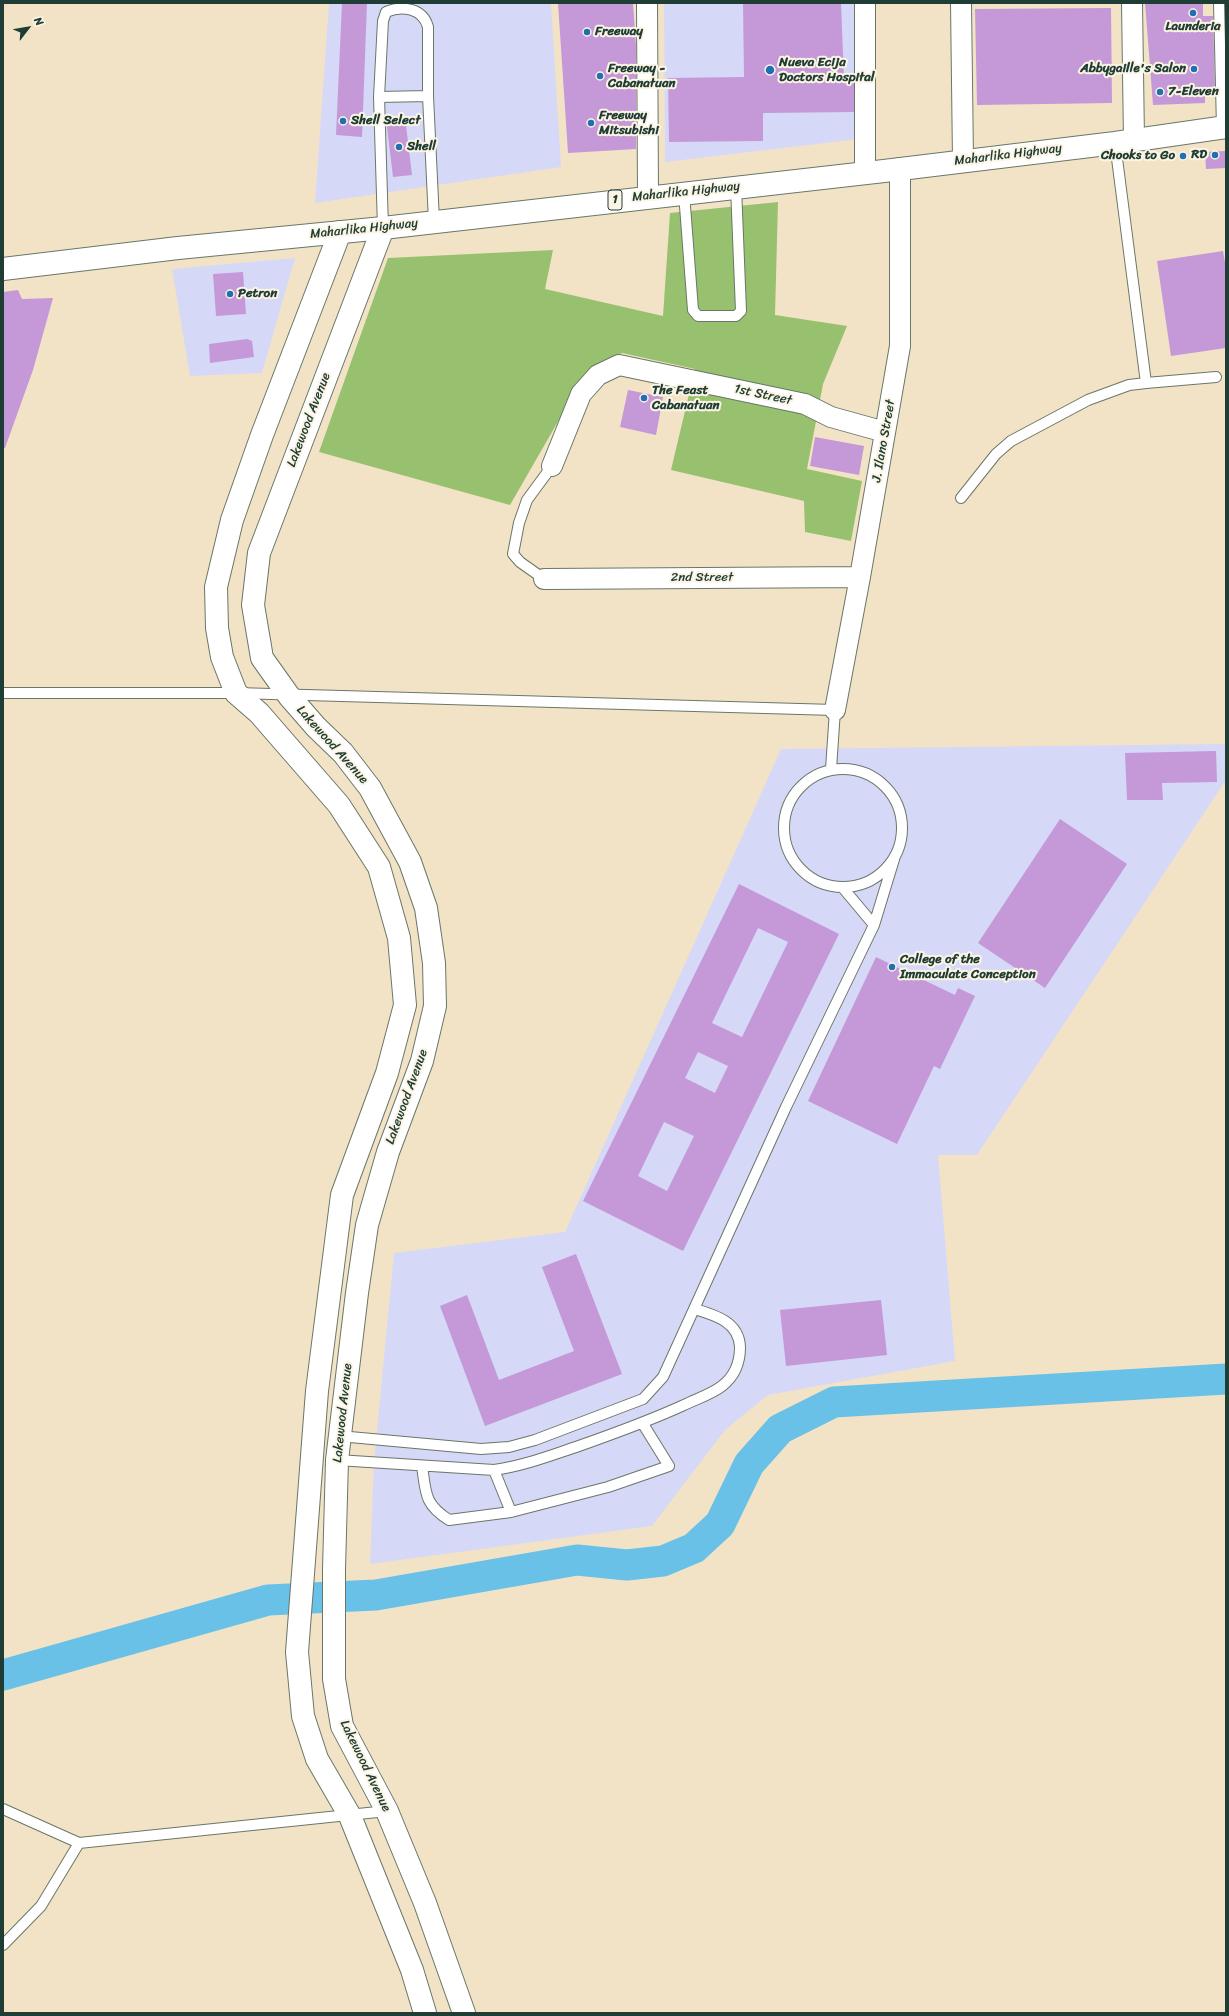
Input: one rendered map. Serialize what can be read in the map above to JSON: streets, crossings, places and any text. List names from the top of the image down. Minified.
{"streets":{"main road":["Maharlika Highway","1","Lakewood Avenue"],"street":["1st Street","J. Ilano Street","2nd Street"]},"crossings":[["Maharlika Highway","Lakewood Avenue"],["Maharlika Highway","J. Ilano Street"],["1st Street","J. Ilano Street"],["J. Ilano Street","2nd Street"]],"places":["Launderia","Freeway","Abbygaille's Salon","Nueva Ecija Doctors Hospital","Freeway - Cabanatuan","7-Eleven","Shell Select","Freeway Mitsubishi","Shell","RD","Chooks to Go","Petron","The Feast Cabanatuan","College of the Immaculate Conception"],"north":"top right"}
